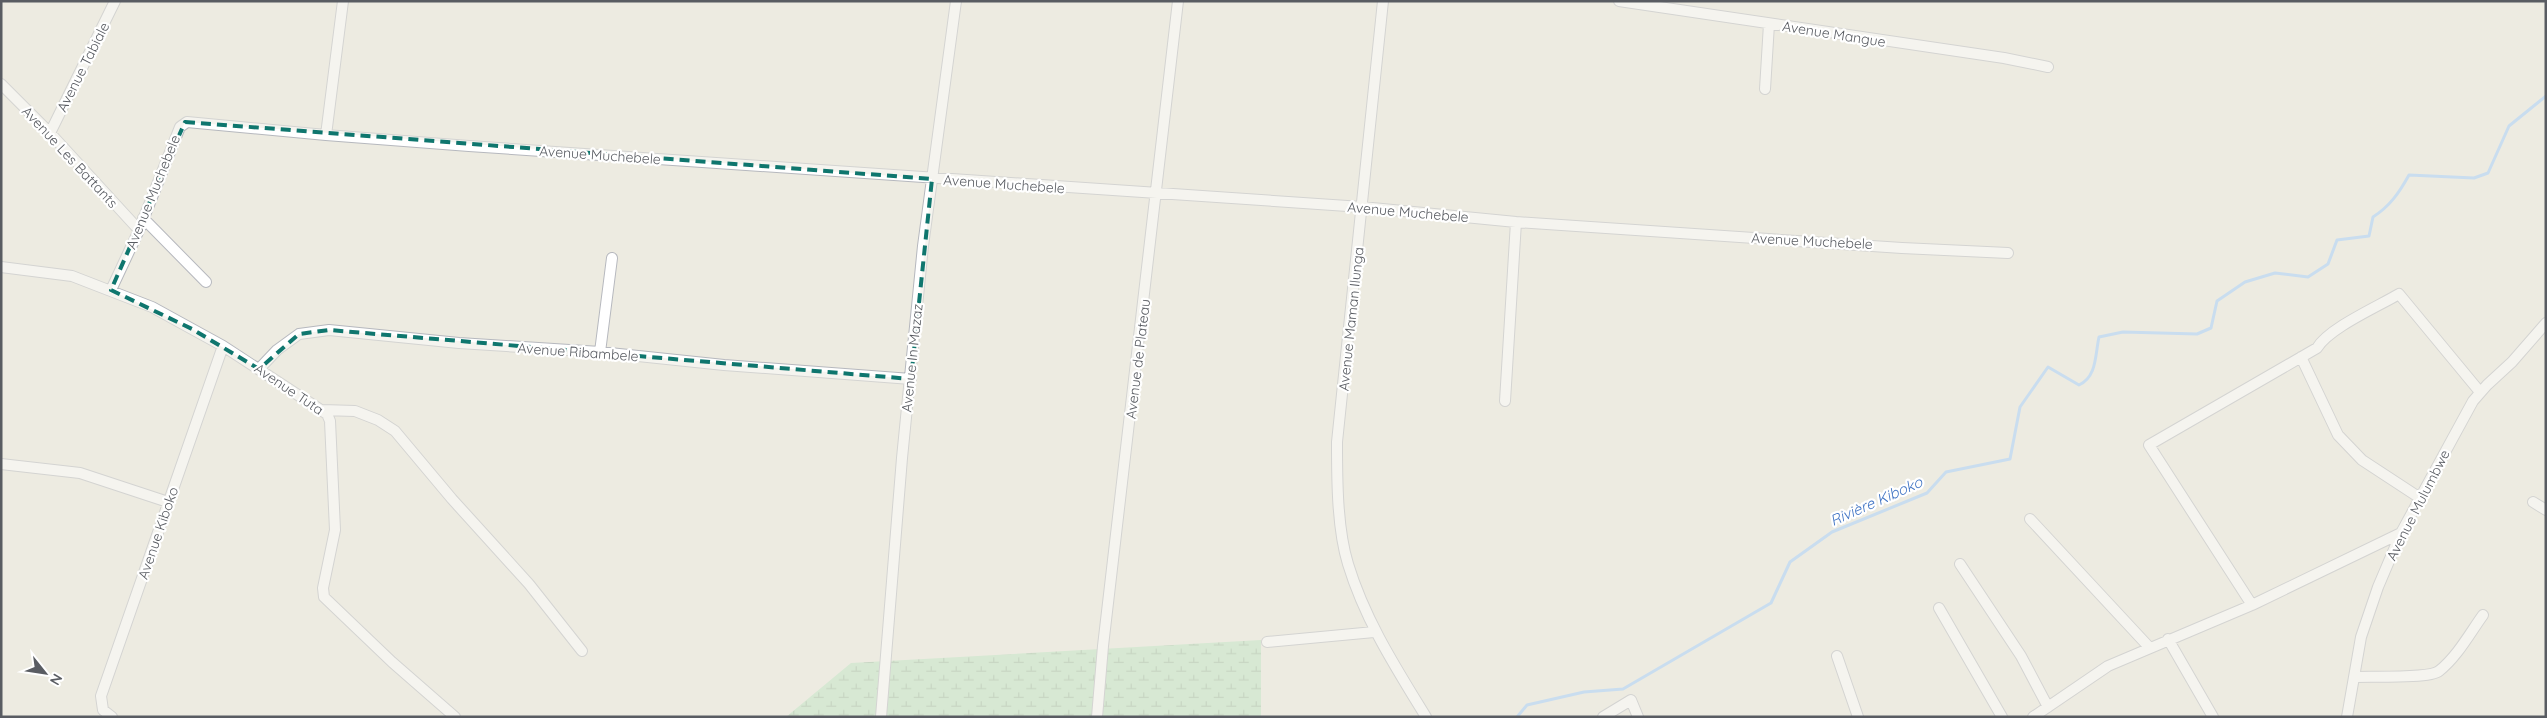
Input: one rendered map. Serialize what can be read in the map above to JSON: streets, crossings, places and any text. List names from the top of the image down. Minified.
{"streets":{"street":["Avenue Mangue","Avenue Tabiale","Avenue Muchebele","Avenue Les Battants","Avenue Maman Ilunga","Avenue Ribambele","Avenue In Mazaz","Avenue de Plateau","Avenue Tuta","Avenue Mulumbwe","Avenue Kiboko"]},"crossings":[["Avenue Tabiale","Avenue Les Battants"],["Avenue Muchebele","Avenue Les Battants"],["Avenue Muchebele","Avenue Maman Ilunga"],["Avenue Muchebele","Avenue In Mazaz"],["Avenue Muchebele","Avenue de Plateau"],["Avenue Muchebele","Avenue Tuta"],["Avenue Ribambele","Avenue In Mazaz"],["Avenue Ribambele","Avenue Tuta"],["Avenue Tuta","Avenue Kiboko"]],"water":["Rivière Kiboko"],"north":"bottom right"}
